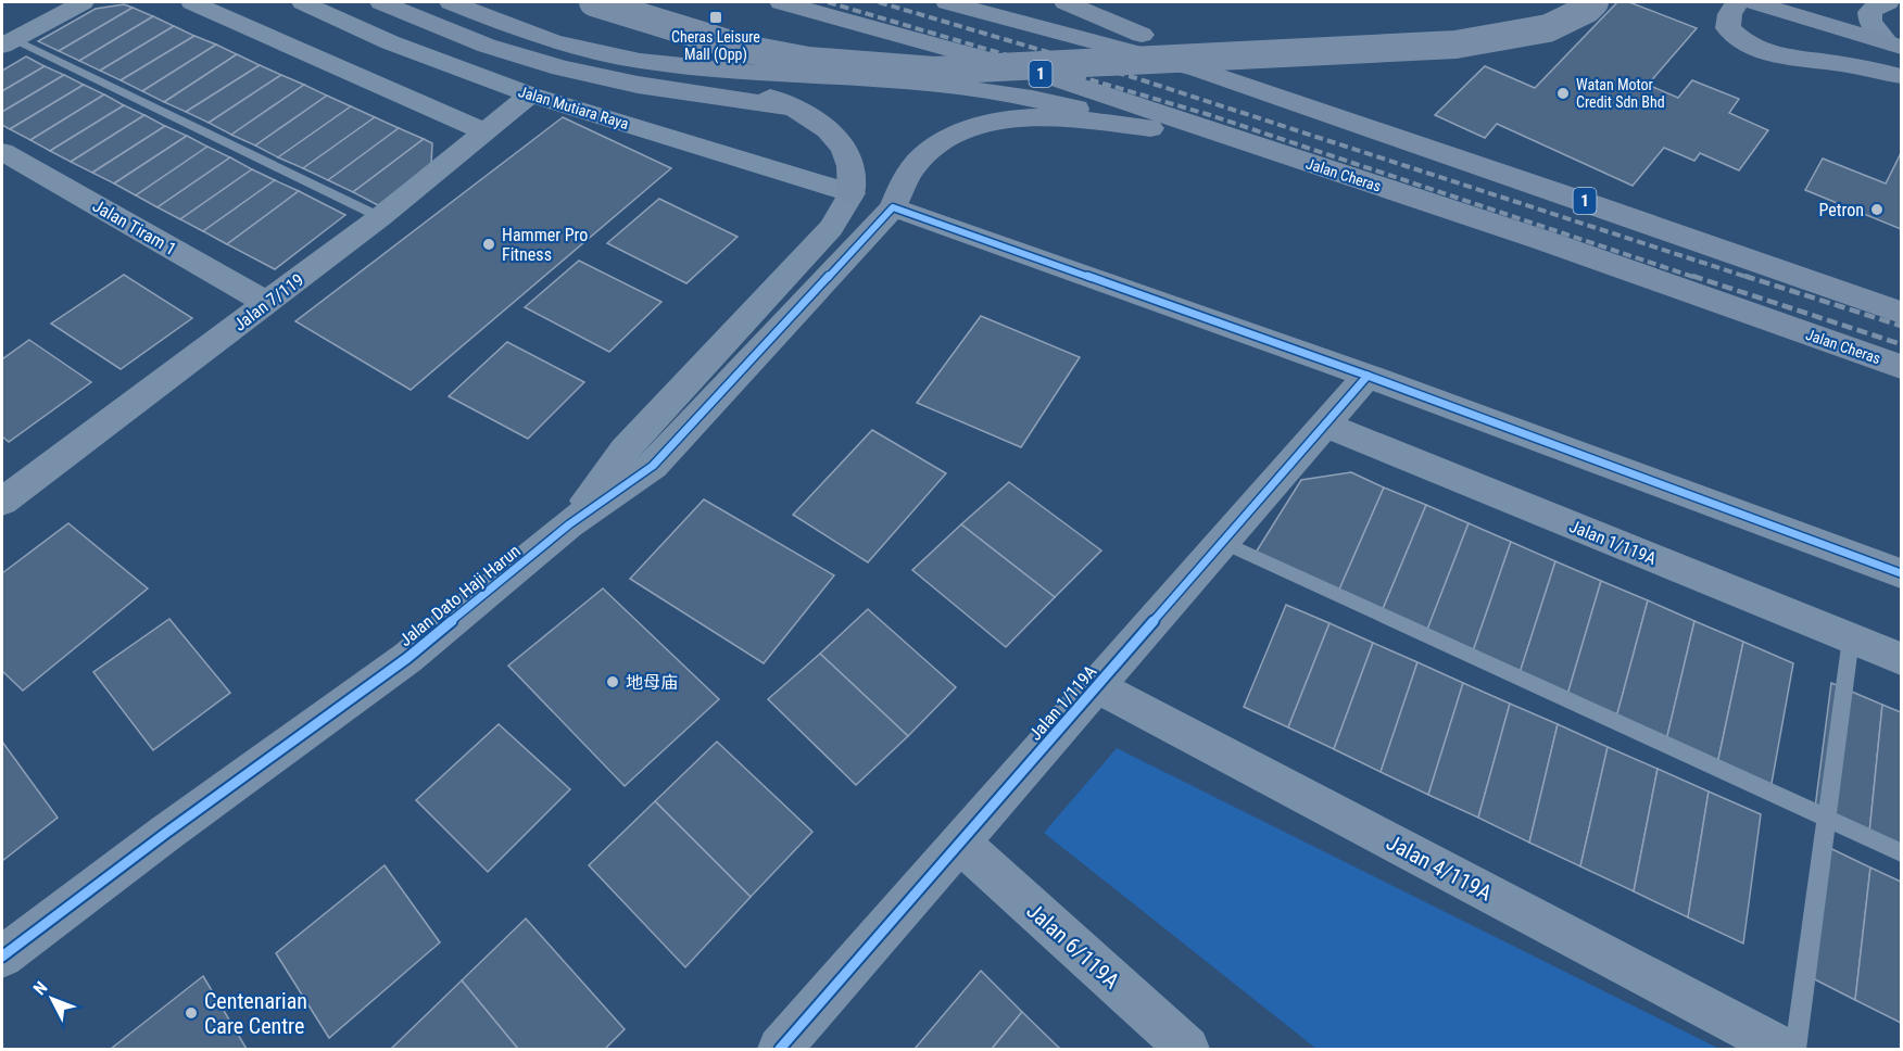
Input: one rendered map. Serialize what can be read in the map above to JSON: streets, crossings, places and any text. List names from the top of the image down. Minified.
{"streets":{"highway":["1","Jalan Cheras"],"street":["Jalan Mutiara Raya","Jalan Tiram 1","Jalan 7/119","Jalan 1/119A","Jalan Dato Haji Harun","Jalan 4/119A","Jalan 6/119A"]},"crossings":[["Jalan Mutiara Raya","Jalan 7/119"],["Jalan Mutiara Raya","Jalan Dato Haji Harun"],["Jalan Tiram 1","Jalan 7/119"],["Jalan 1/119A","Jalan 4/119A"],["Jalan 1/119A","Jalan 6/119A"]],"places":{"transit":["Cheras Leisure Mall (Opp)"],"other":["Watan Motor Credit Sdn Bhd","Petron","Hammer Pro Fitness","地母庙","Centenarian Care Centre"]},"north":"top left"}
